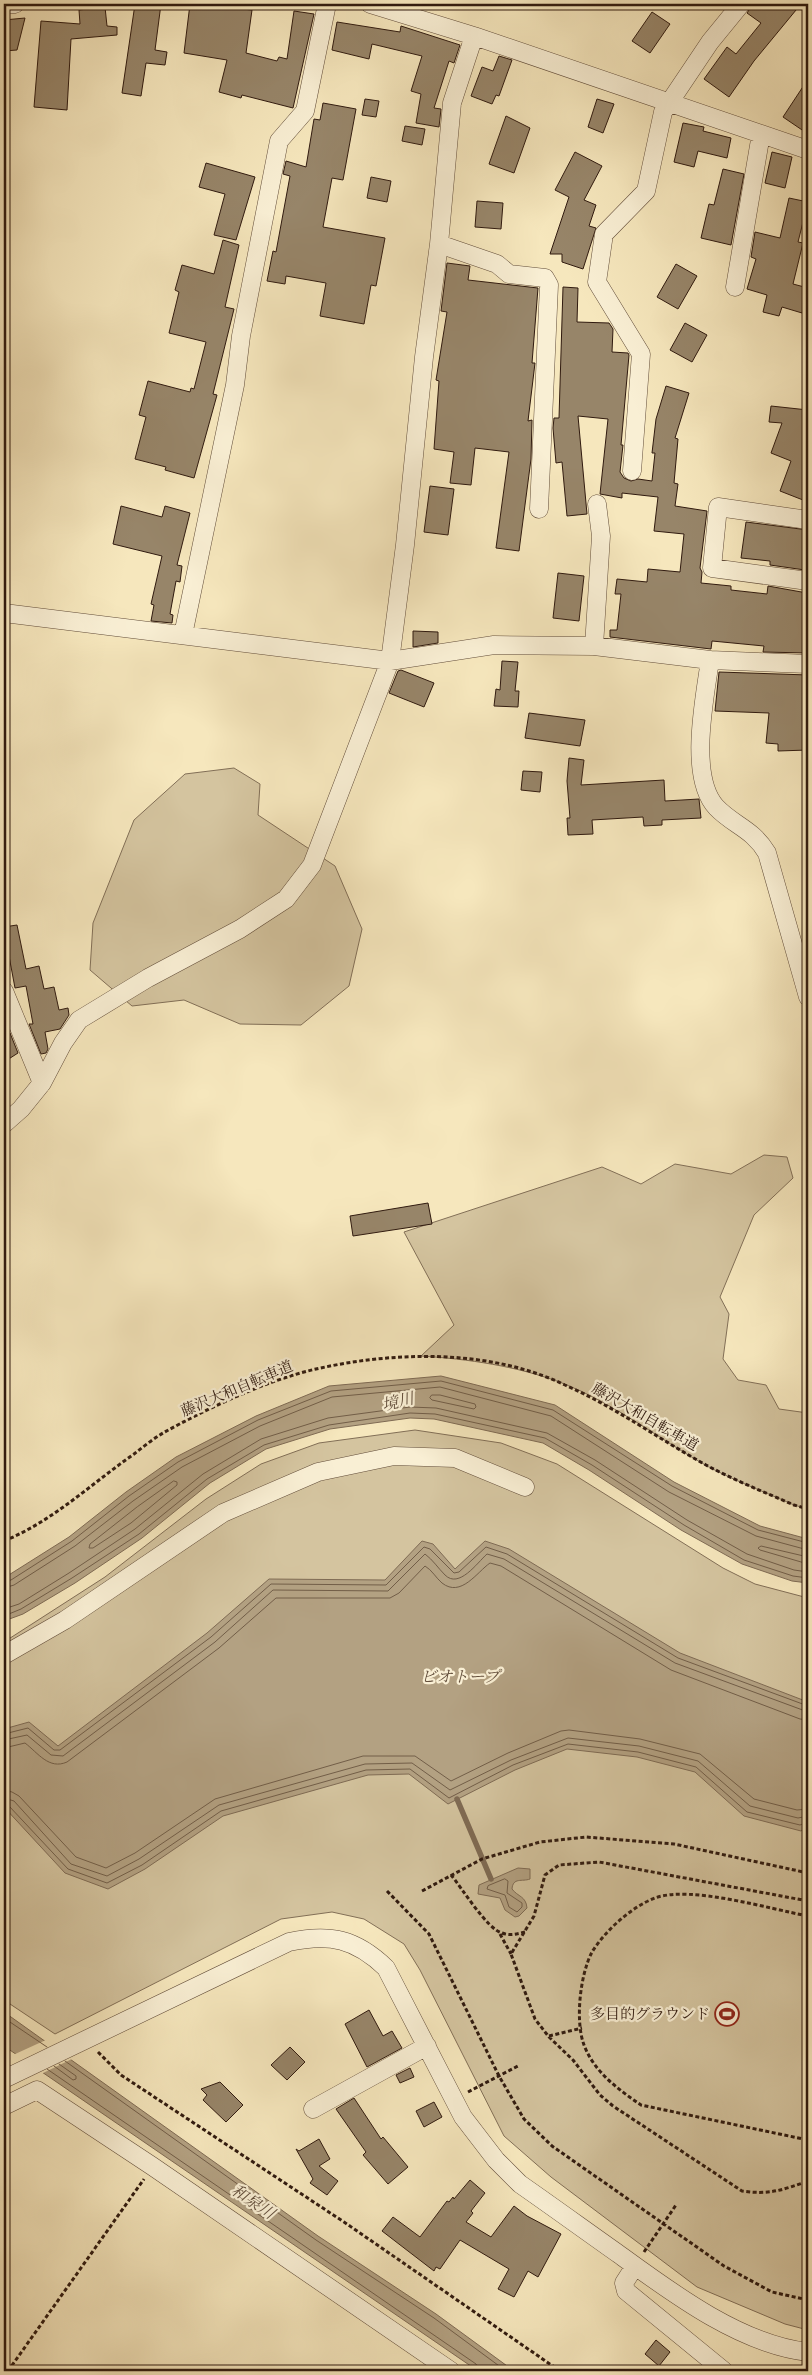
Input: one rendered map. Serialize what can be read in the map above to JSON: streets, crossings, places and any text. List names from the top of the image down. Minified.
{"streets":{"path":["藤沢大和自転車道"]},"water":["境川","ビオトープ","和泉川"],"places":{"sports":["多目的グラウンド"]}}
